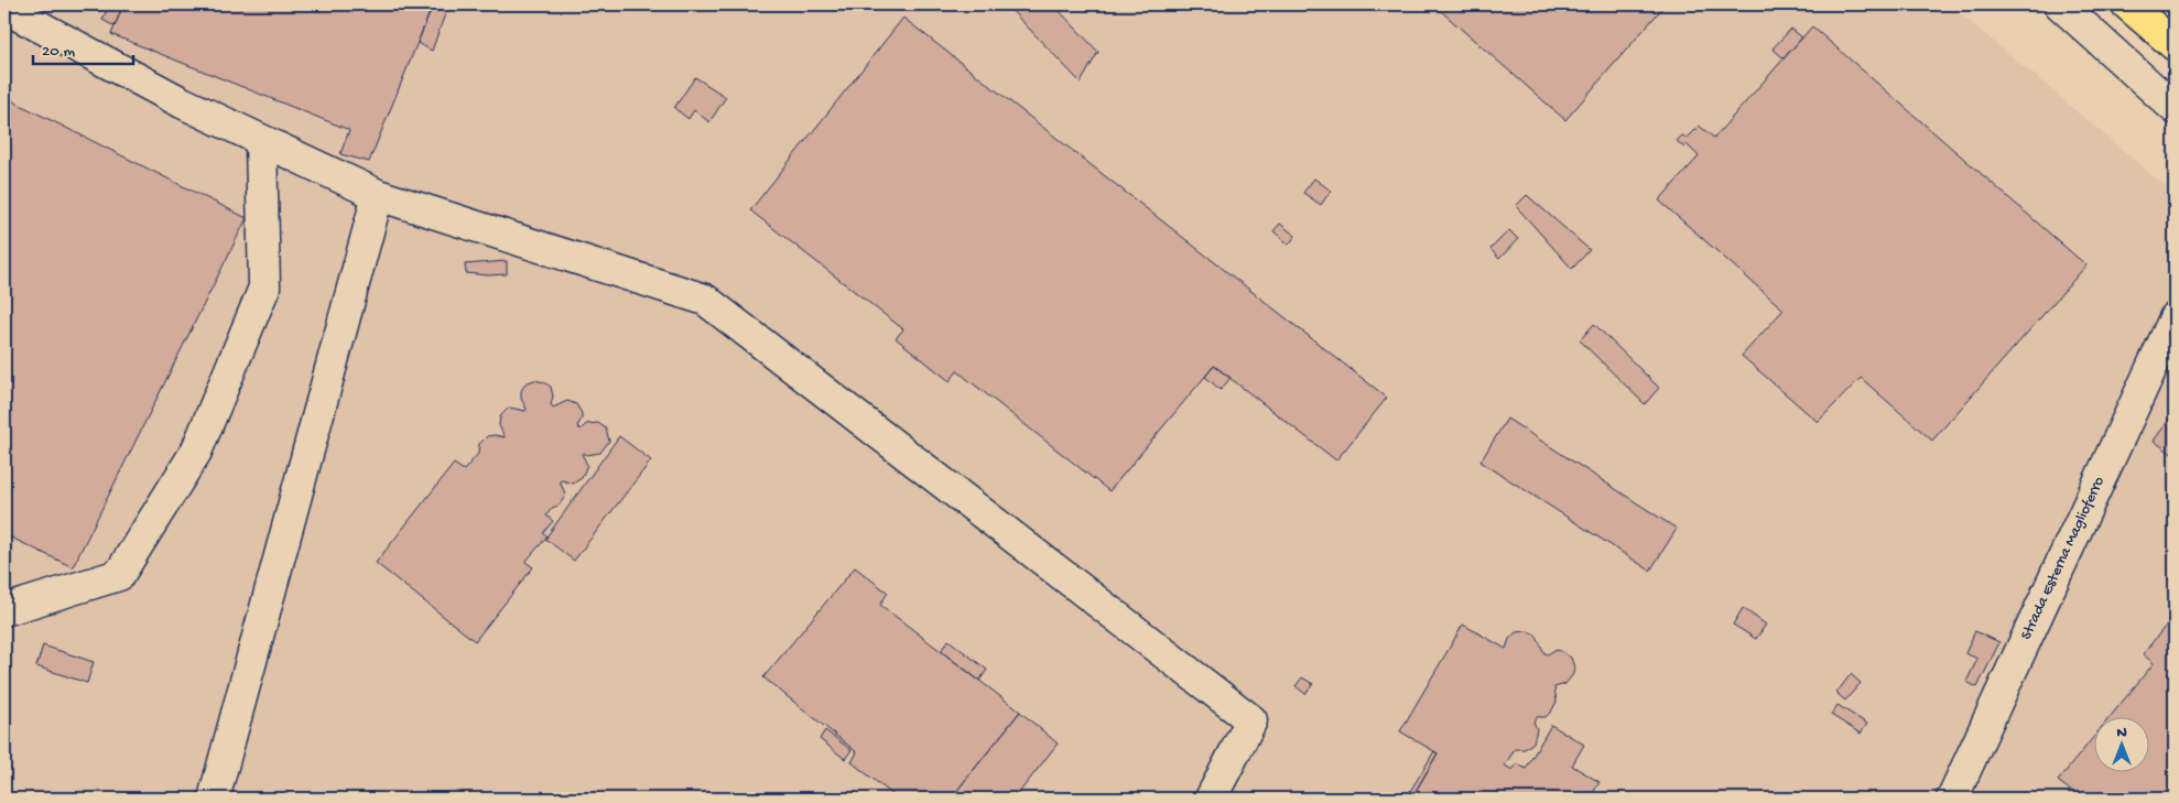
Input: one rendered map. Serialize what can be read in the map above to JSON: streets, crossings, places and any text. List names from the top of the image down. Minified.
{"streets":{"street":["Strada Esterna Maglioferro"]},"scale_bar":"20 m","north":"top"}
